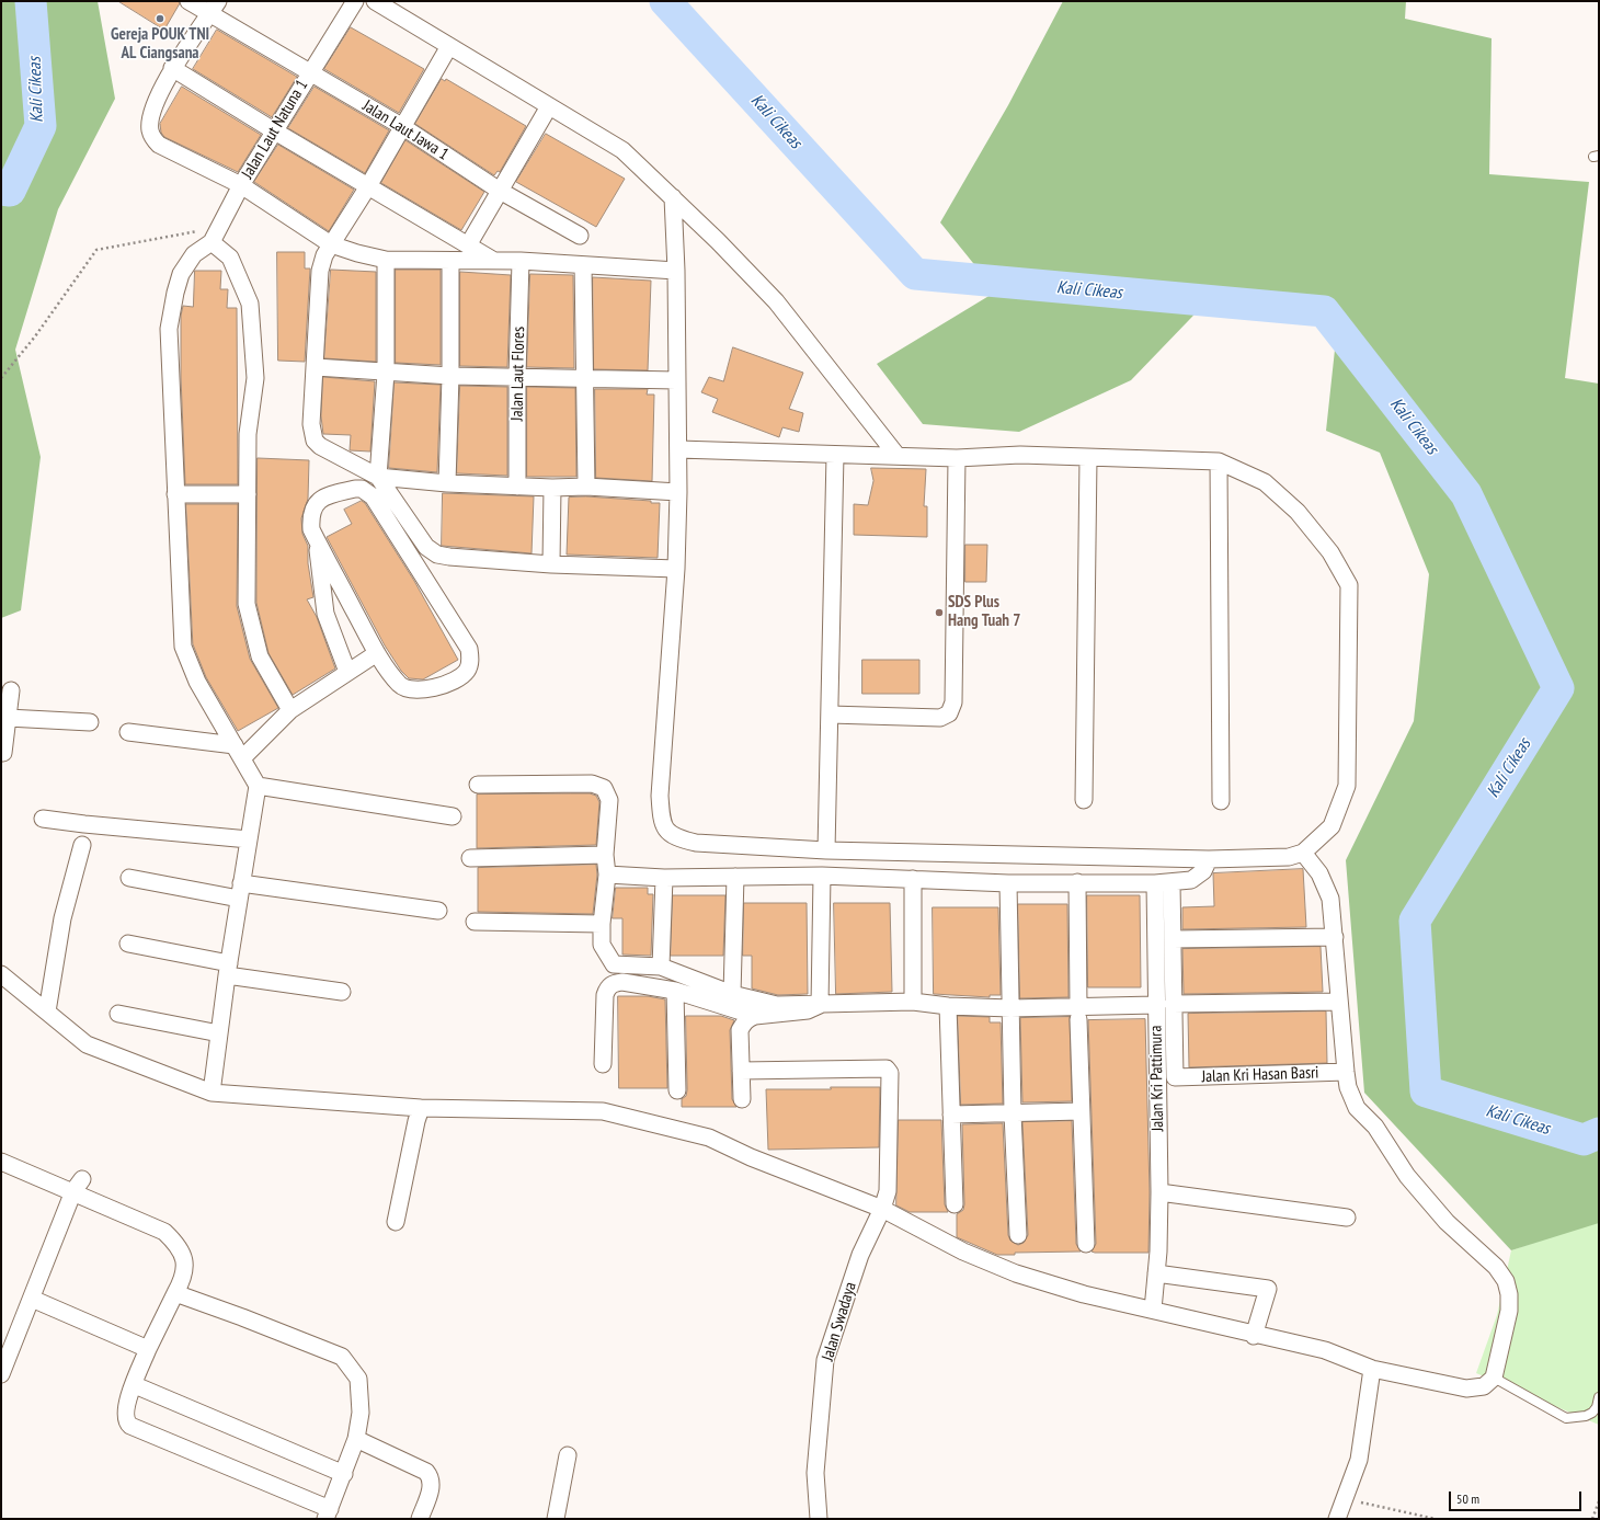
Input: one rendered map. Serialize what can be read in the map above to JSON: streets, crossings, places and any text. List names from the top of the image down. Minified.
{"streets":{"street":["Jalan Laut Natuna 1","Jalan Laut Jawa 1","Jalan Laut Flores","Jalan Kri Hasan Basri","Jalan Kri Pattimura","Jalan Swadaya"]},"crossings":[["Jalan Laut Natuna 1","Jalan Laut Jawa 1"]],"water":["Kali Cikeas"],"places":["Gereja POUK TNI AL Ciangsana","SDS Plus Hang Tuah 7"],"scale_bar":"50 m"}
